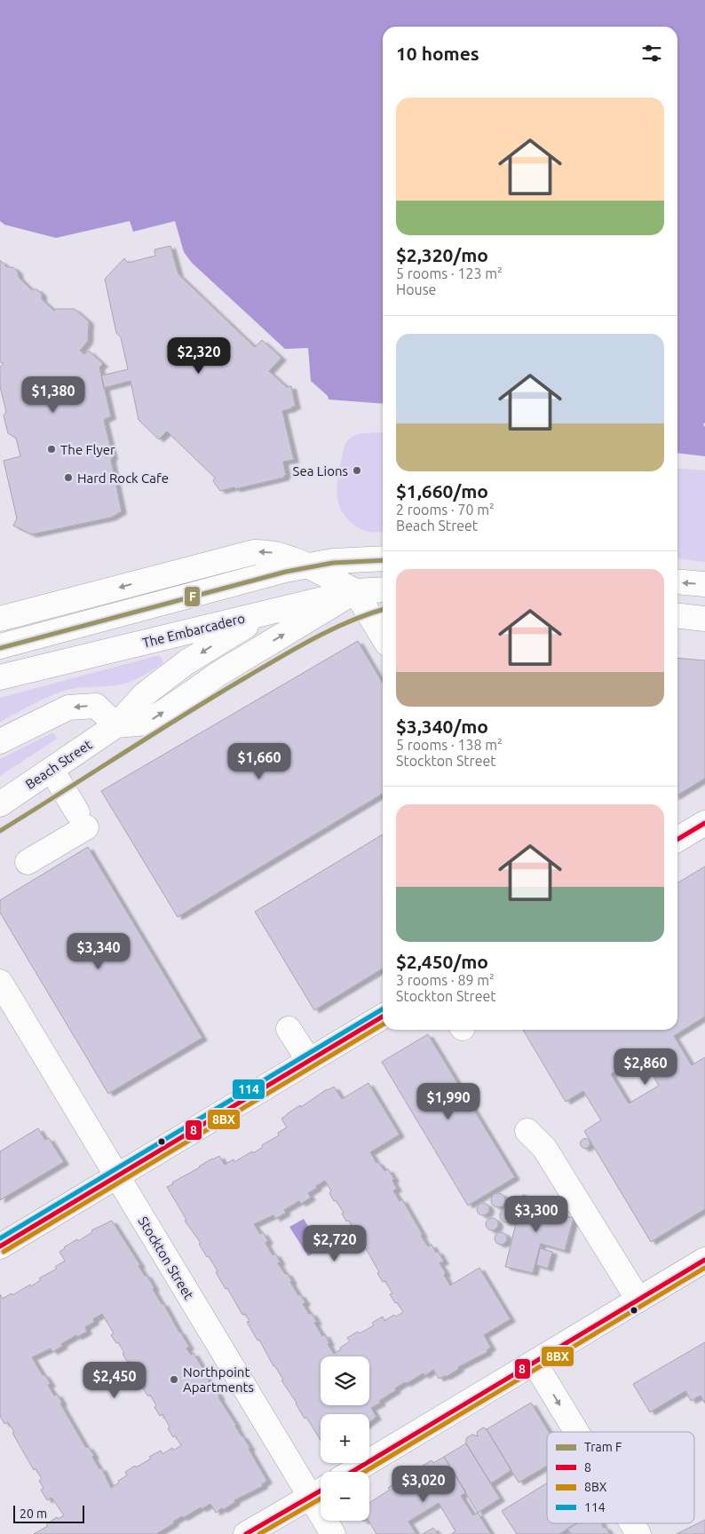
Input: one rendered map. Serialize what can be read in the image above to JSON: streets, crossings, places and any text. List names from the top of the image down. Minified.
{"streets":{"street":["The Embarcadero","Beach Street","Stockton Street"]},"places":["The Flyer","Sea Lions","Hard Rock Cafe","Northpoint Apartments"],"lines":["tram line F","transit line 8","transit line 114","transit line 8BX"],"legend":["Tram F","8","8BX","114"],"scale_bar":"20 m","page":{"heading":"10 homes","list":[{"name":"$2,320/mo","note":"5 rooms · 123 m² · House"},{"name":"$1,660/mo","note":"2 rooms · 70 m² · Beach Street"},{"name":"$3,340/mo","note":"5 rooms · 138 m² · Stockton Street"},{"name":"$2,450/mo","note":"3 rooms · 89 m² · Stockton Street"}],"price":["$2,320","$1,380","$1,660","$3,340","$2,860","$1,990","$3,300","$2,720","$2,450","$3,020"],"map_buttons":["+","−"],"scale":"20 m"}}
